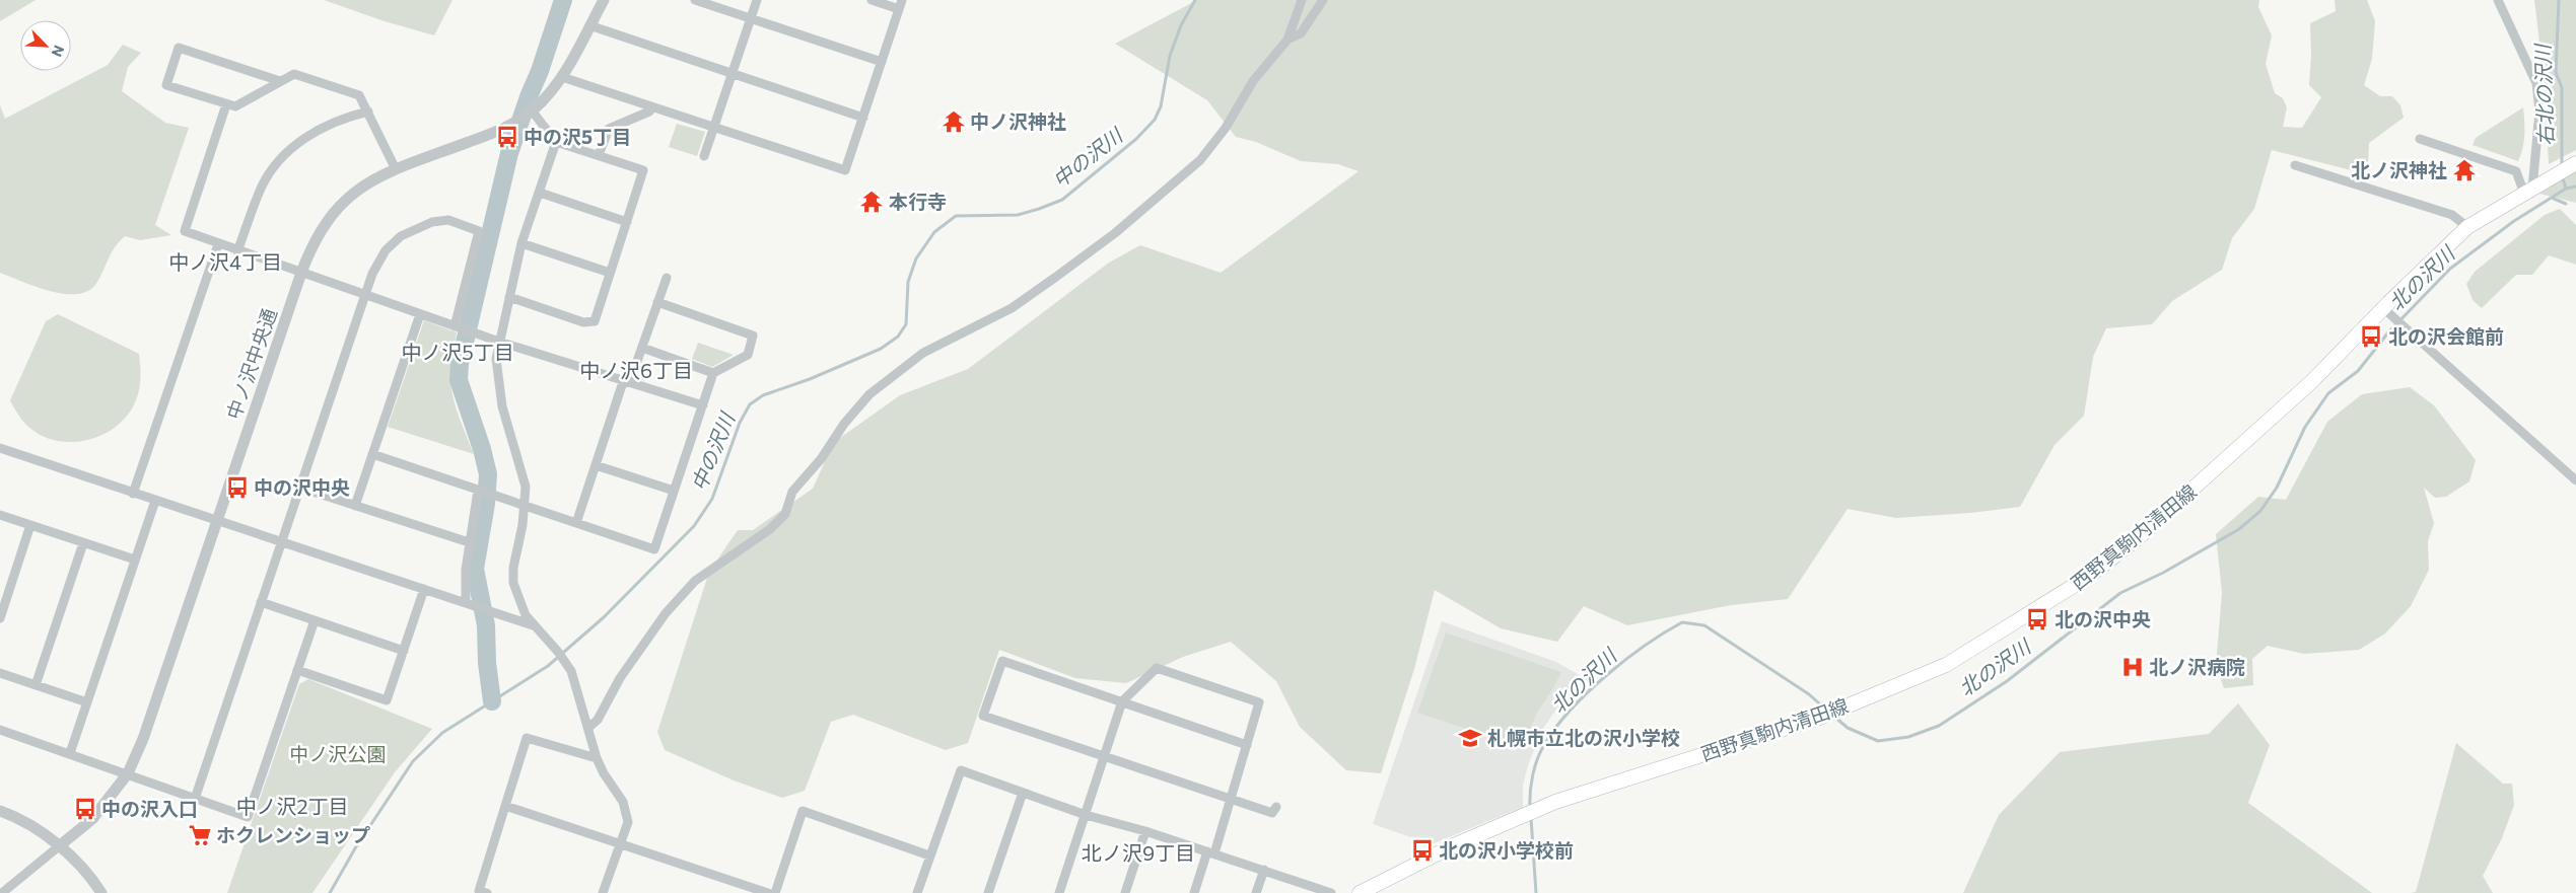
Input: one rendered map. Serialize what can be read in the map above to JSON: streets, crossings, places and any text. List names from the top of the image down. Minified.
{"streets":{"main road":["西野真駒内清田線"],"street":["中ノ沢中央通"]},"districts":["中ノ沢4丁目","中ノ沢5丁目","中ノ沢6丁目","中ノ沢2丁目","北ノ沢9丁目"],"water":["右北の沢川","中の沢川","北の沢川"],"parks":["中ノ沢公園"],"places":{"temple":["中ノ沢神社","北ノ沢神社","本行寺"],"bus stop":["中の沢5丁目","北の沢会館前","中の沢中央","北の沢中央","中の沢入口","北の沢小学校前"],"hospital":["北ノ沢病院"],"school or university":["札幌市立北の沢小学校"],"supermarket":["ホクレンショップ"]},"north":"bottom right"}
